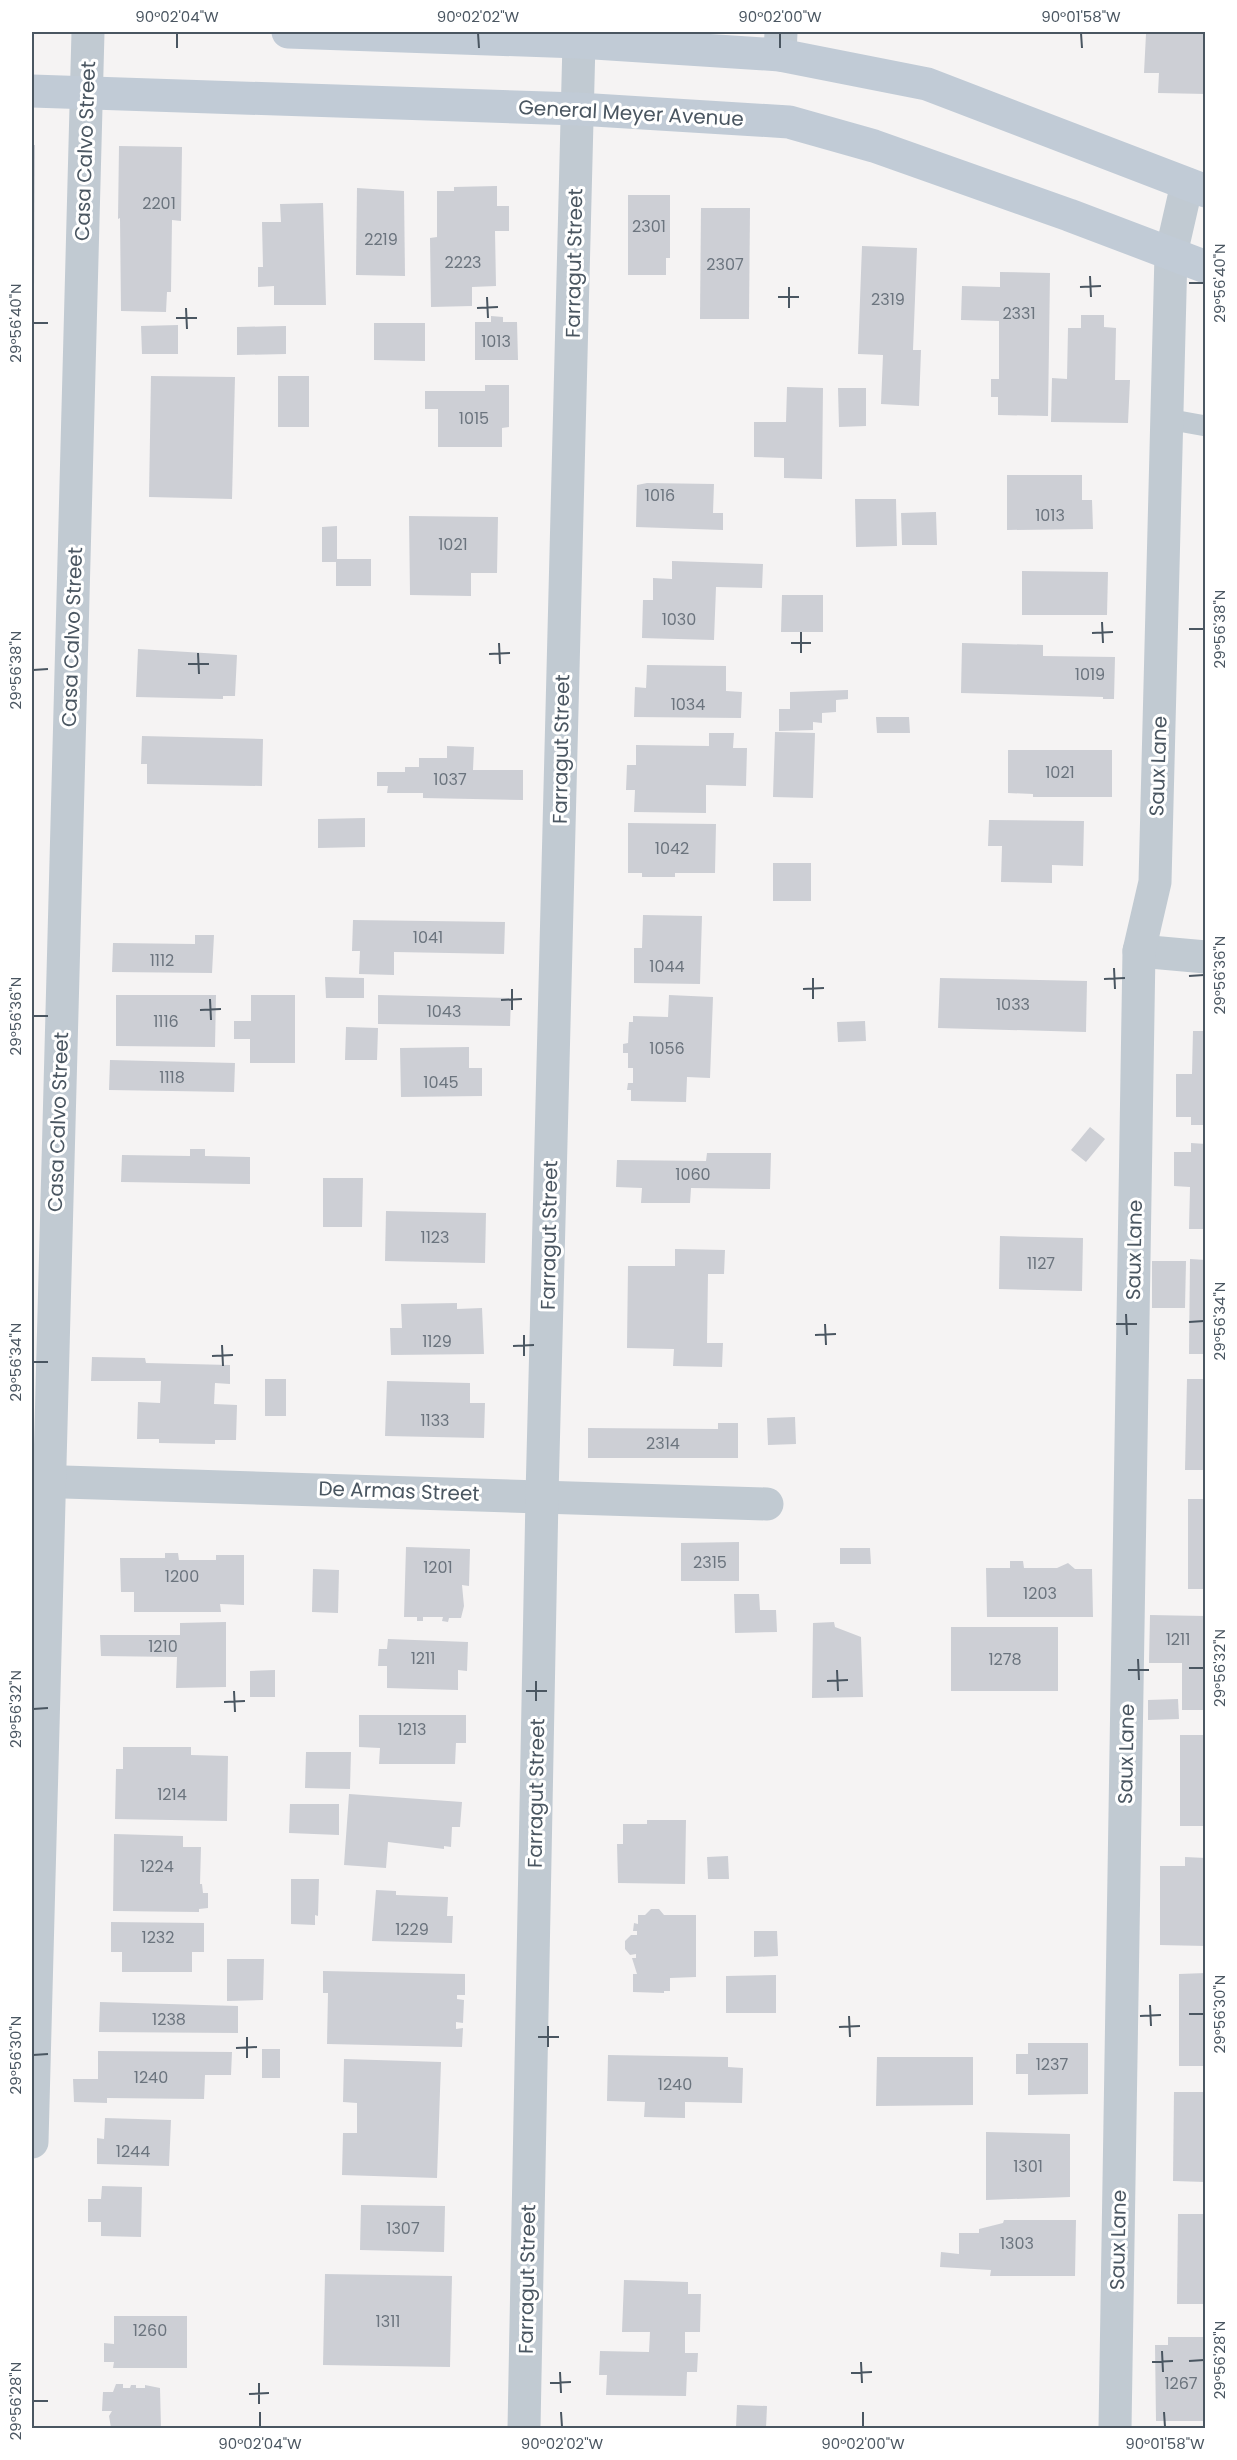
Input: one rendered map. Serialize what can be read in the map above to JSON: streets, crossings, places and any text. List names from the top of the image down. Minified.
{"streets":{"main road":["General Meyer Avenue"],"street":["Casa Calvo Street","Farragut Street","Saux Lane","De Armas Street"]},"crossings":[["General Meyer Avenue","Casa Calvo Street"],["General Meyer Avenue","Farragut Street"],["General Meyer Avenue","Saux Lane"],["Casa Calvo Street","De Armas Street"],["Farragut Street","De Armas Street"]],"house_numbers":["2201","2301","2219","2223","2307","2319","2331","1013","1015","1016","1013","1021","1030","1019","1034","1021","1037","1042","1041","1112","1044","1033","1043","1116","1056","1118","1045","1060","1123","1127","1129","1133","2314","2315","1201","1200","1203","1211","1210","1211","1278","1213","1214","1224","1229","1232","1238","1237","1240","1240","1244","1301","1307","1303","1311","1260","1267"],"coordinates":["90°02'04\"W","90°02'02\"W","90°02'00\"W","90°01'58\"W","29°56'40\"N","29°56'38\"N","29°56'36\"N","29°56'34\"N","29°56'32\"N","29°56'30\"N","29°56'28\"N"]}
